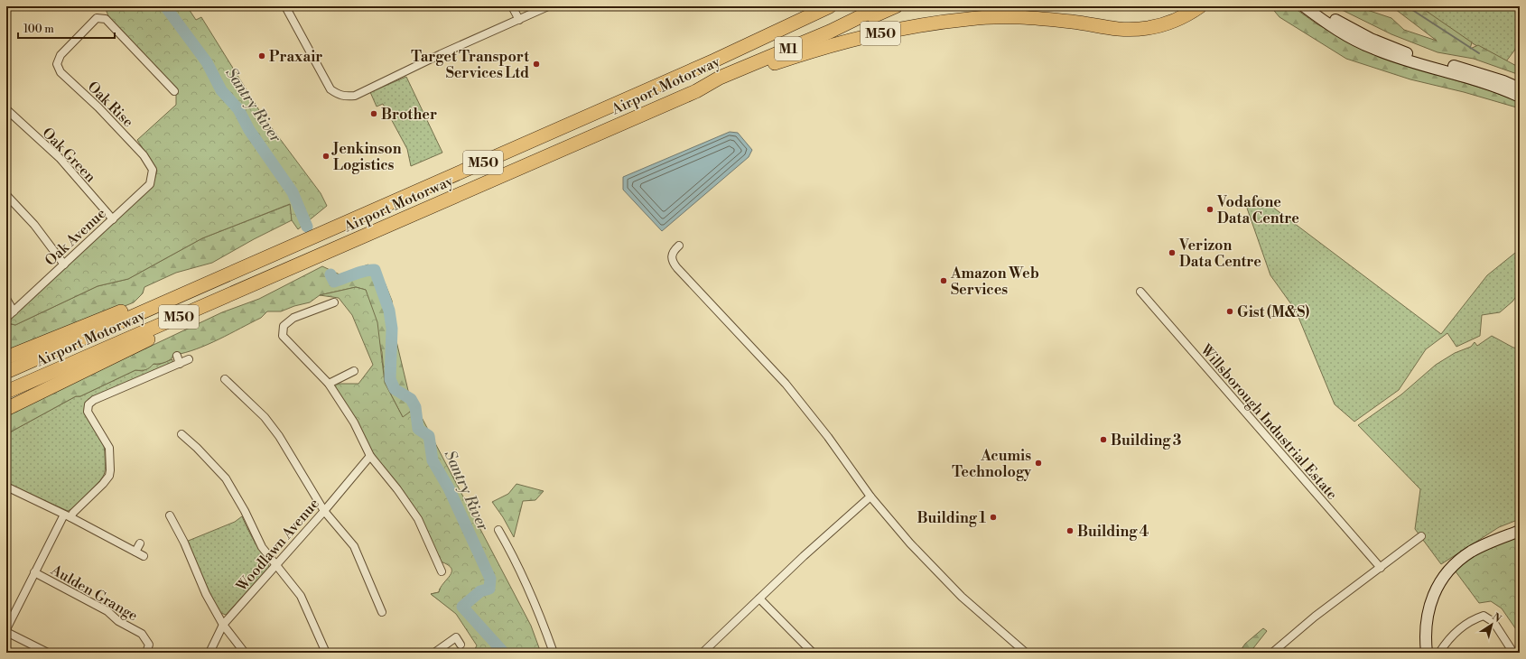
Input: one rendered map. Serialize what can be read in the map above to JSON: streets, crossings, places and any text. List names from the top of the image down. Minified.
{"streets":{"highway":["M50","M1","Airport Motorway"],"street":["Oak Rise","Oak Green","Oak Avenue","Willsborough Industrial Estate","Woodlawn Avenue","Aulden Grange"]},"crossings":[["M50","Airport Motorway"],["Oak Rise","Oak Avenue"],["Oak Green","Oak Avenue"]],"water":["Santry River"],"places":["Praxair","Target Transport Services Ltd","Brother","Jenkinson Logistics","Vodafone Data Centre","Verizon Data Centre","Amazon Web Services","Gist (M&S)","Building 3","Acumis Technology","Building 1","Building 4"],"scale_bar":"100 m","north":"top right"}
